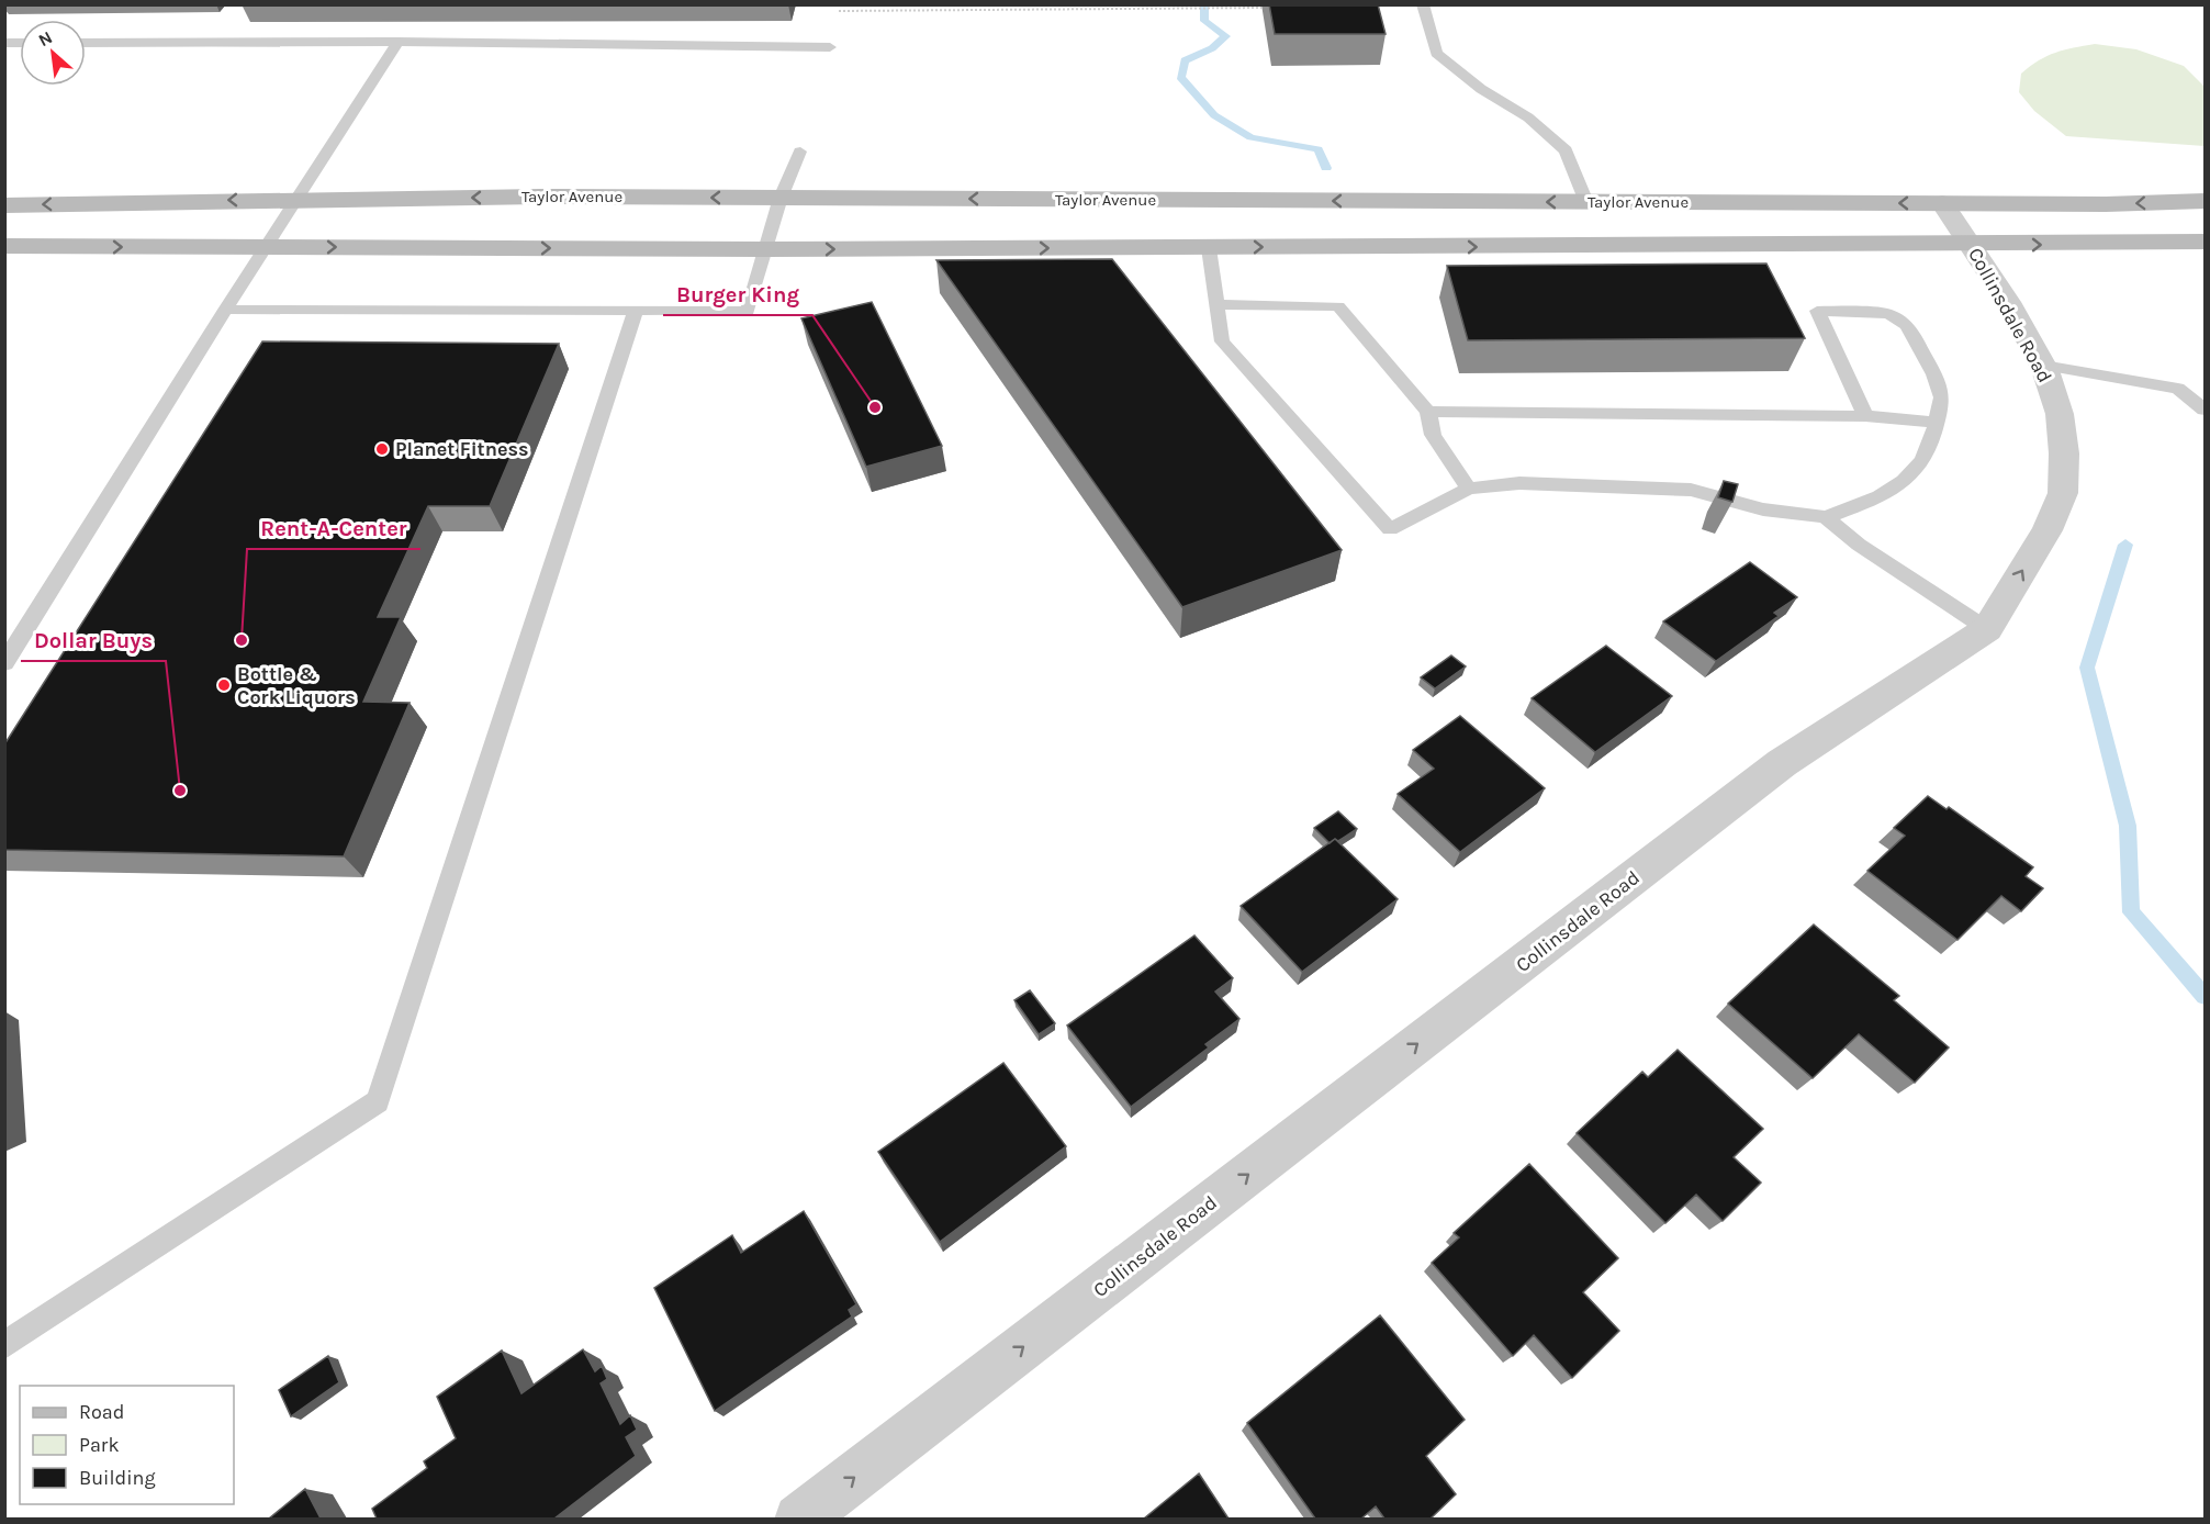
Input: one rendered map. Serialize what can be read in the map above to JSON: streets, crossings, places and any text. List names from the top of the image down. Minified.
{"streets":{"main road":["Taylor Avenue"],"street":["Collinsdale Road"]},"crossings":[["Taylor Avenue","Collinsdale Road"]],"one_way":["Collinsdale Road"],"places":["Burger King","Planet Fitness","Rent-A-Center","Bottle & Cork Liquors","Dollar Buys"],"legend":["Road","Park","Building"],"north":"top left"}
